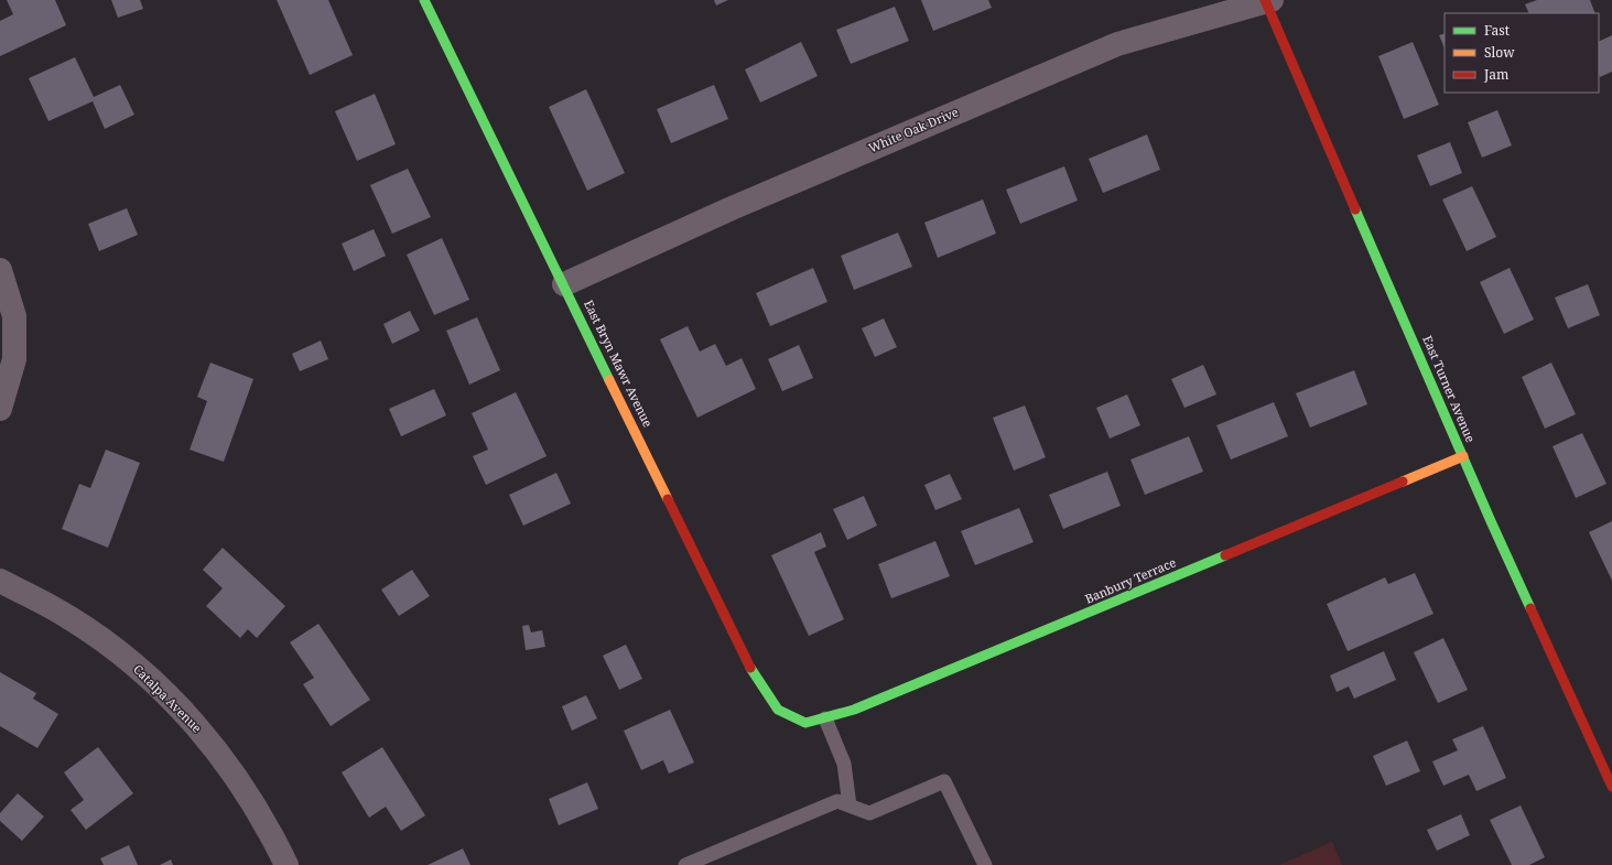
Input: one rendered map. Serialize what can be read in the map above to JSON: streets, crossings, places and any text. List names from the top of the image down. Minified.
{"streets":{"street":["White Oak Drive","East Bryn Mawr Avenue","East Turner Avenue","Banbury Terrace","Catalpa Avenue"]},"crossings":[["White Oak Drive","East Bryn Mawr Avenue"],["White Oak Drive","East Turner Avenue"],["East Bryn Mawr Avenue","Banbury Terrace"],["East Turner Avenue","Banbury Terrace"]],"legend":["Fast","Slow","Jam"]}
